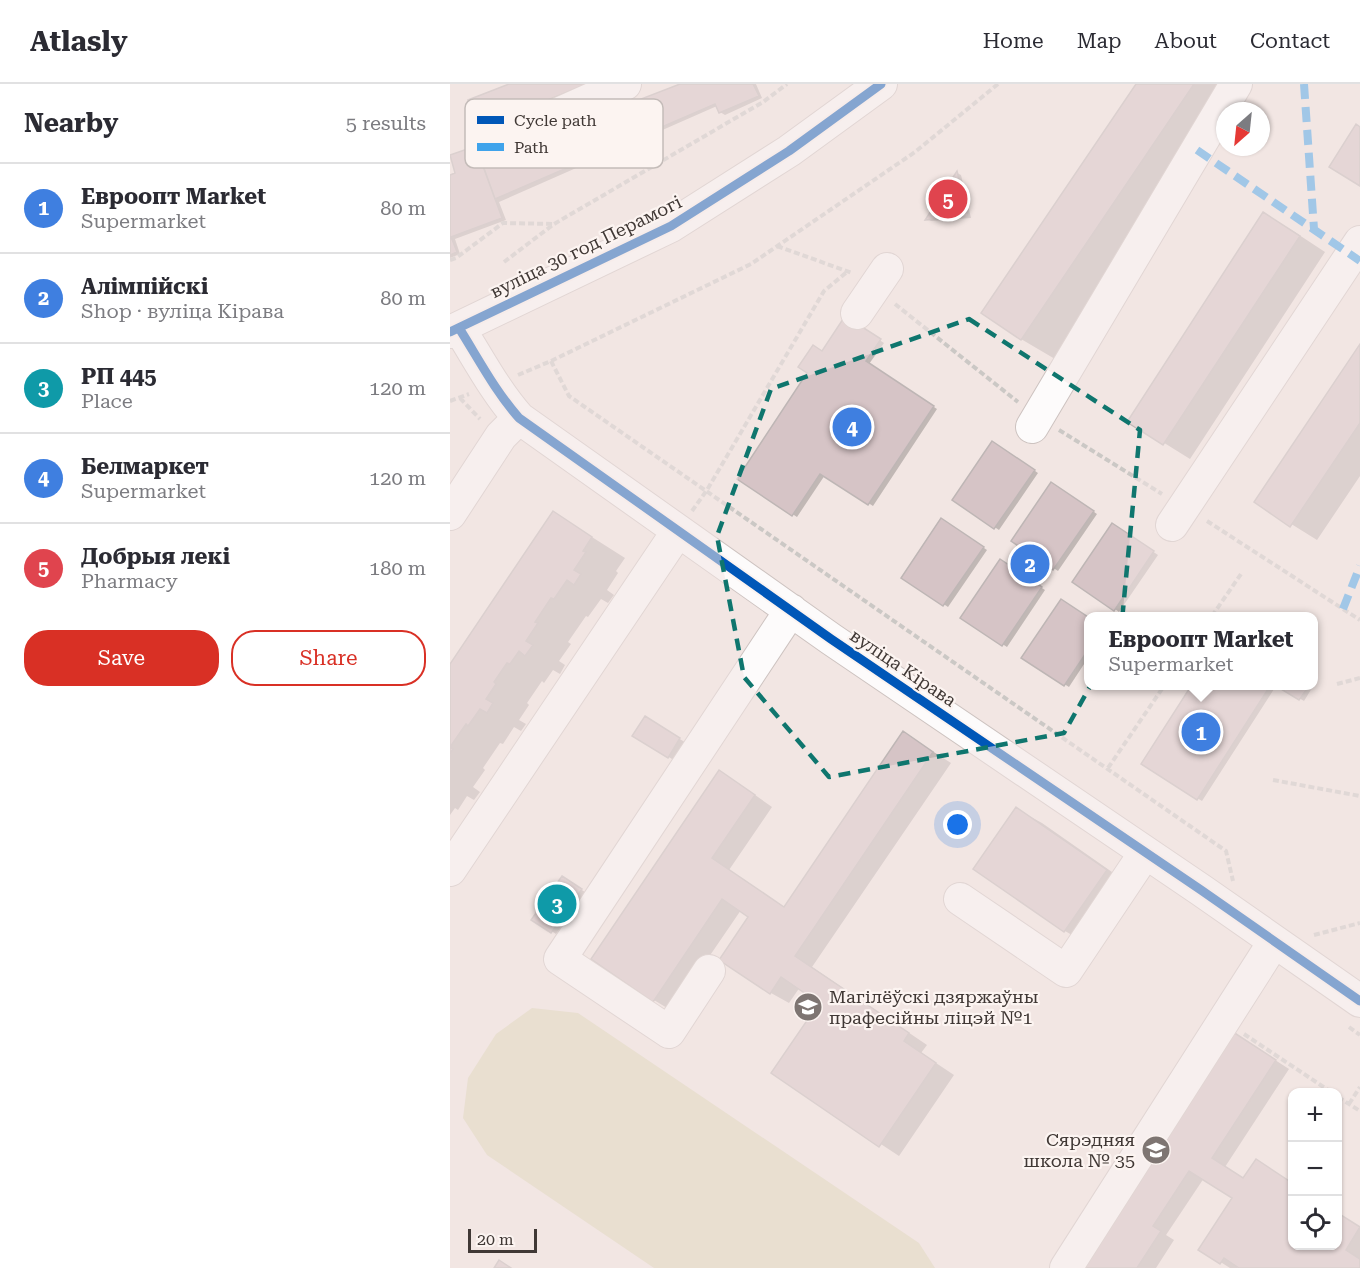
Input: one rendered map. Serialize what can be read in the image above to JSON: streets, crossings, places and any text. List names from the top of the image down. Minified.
{"streets":{"street":["вуліца 30 год Перамогі","вуліца Кірава"]},"crossings":[["вуліца 30 год Перамогі","вуліца Кірава"]],"places":{"school or university":["Магілёўскі дзяржаўны прафесійны ліцэй №1","Сярэдняя школа № 35"]},"legend":["Cycle path","Path"],"scale_bar":"20 m","north":"bottom left","page":{"header":"Atlasly","nav":["Home","Map","About","Contact"],"heading":["Nearby","5 results"],"list":[{"mark":"1","name":"Евроопт Market","note":"Supermarket","value":"80 m"},{"mark":"2","name":"Алімпійскі","note":"Shop · вуліца Кірава","value":"80 m"},{"mark":"3","name":"РП 445","note":"Place","value":"120 m"},{"mark":"4","name":"Белмаркет","note":"Supermarket","value":"120 m"},{"mark":"5","name":"Добрыя лекі","note":"Pharmacy","value":"180 m"}],"pins":["5","4","2","1","3"],"buttons":["Save","Share"],"popup":["Евроопт Market","Supermarket"],"map_buttons":["+","−"],"scale":"20 m"}}
